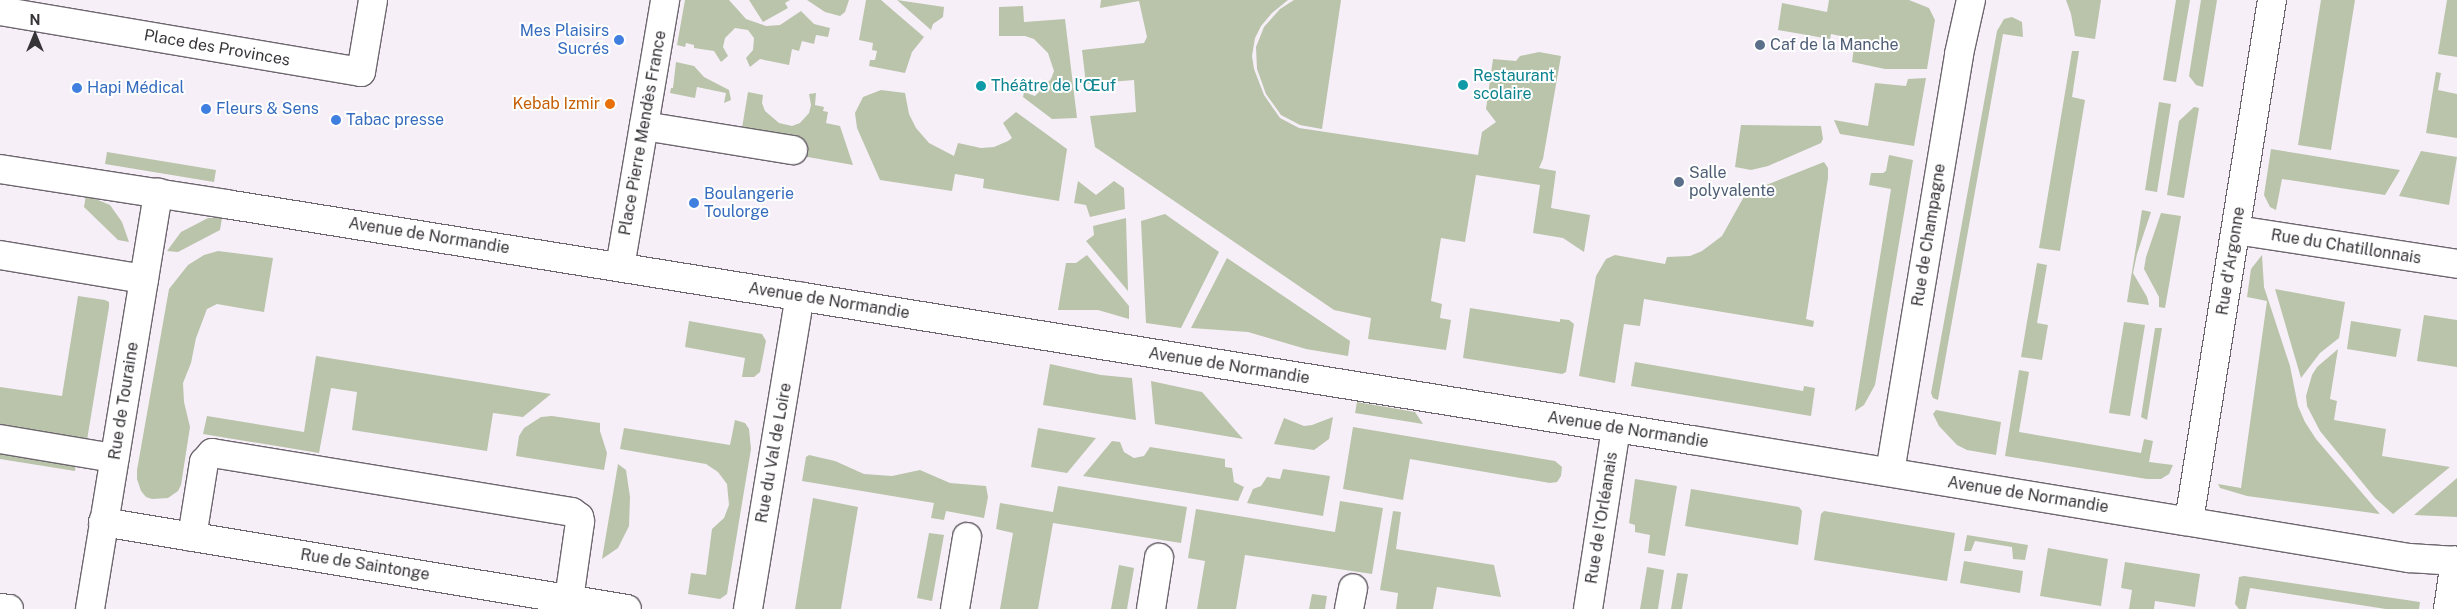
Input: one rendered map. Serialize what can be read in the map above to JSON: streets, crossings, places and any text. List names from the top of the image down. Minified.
{"streets":{"street":["Place des Provinces","Place Pierre Mendès France","Rue de Champagne","Avenue de Normandie","Rue du Chatillonnais","Rue d'Argonne","Rue de Touraine","Rue du Val de Loire","Rue de l'Orléanais","Rue de Saintonge"]},"crossings":[["Place Pierre Mendès France","Avenue de Normandie"],["Rue de Champagne","Avenue de Normandie"],["Avenue de Normandie","Rue d'Argonne"],["Avenue de Normandie","Rue de Touraine"],["Avenue de Normandie","Rue du Val de Loire"],["Avenue de Normandie","Rue de l'Orléanais"],["Rue du Chatillonnais","Rue d'Argonne"],["Rue de Touraine","Rue de Saintonge"]],"places":["Mes Plaisirs Sucrés","Caf de la Manche","Restaurant scolaire","Théâtre de l'Œuf","Hapi Médical","Kebab Izmir","Fleurs & Sens","Tabac presse","Salle polyvalente","Boulangerie Toulorge"],"north":"top"}
